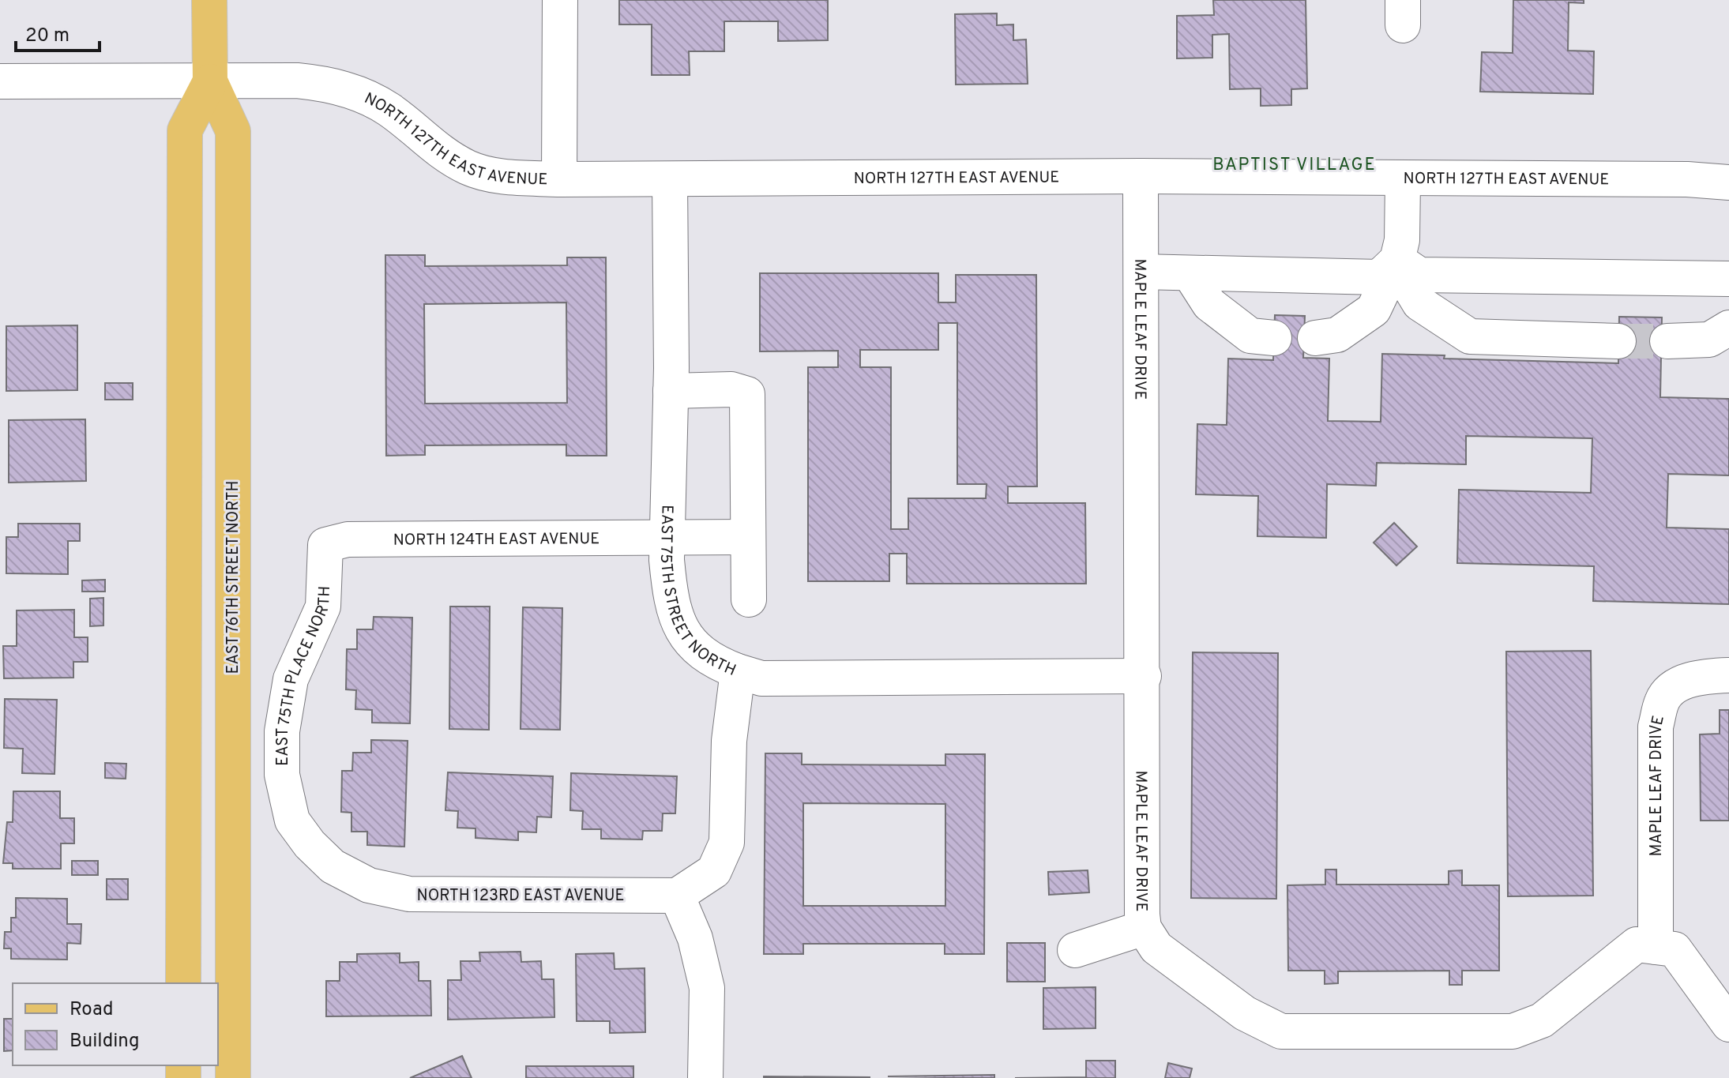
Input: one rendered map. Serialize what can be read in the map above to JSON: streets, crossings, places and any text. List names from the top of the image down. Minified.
{"streets":{"main road":["EAST 76TH STREET NORTH"],"street":["NORTH 127TH EAST AVENUE","MAPLE LEAF DRIVE","NORTH 124TH EAST AVENUE","EAST 75TH STREET NORTH","EAST 75TH PLACE NORTH","NORTH 123RD EAST AVENUE"]},"crossings":[["NORTH 127TH EAST AVENUE","MAPLE LEAF DRIVE"],["NORTH 127TH EAST AVENUE","EAST 76TH STREET NORTH"],["NORTH 127TH EAST AVENUE","EAST 75TH STREET NORTH"],["NORTH 124TH EAST AVENUE","EAST 75TH STREET NORTH"],["NORTH 124TH EAST AVENUE","EAST 75TH PLACE NORTH"],["EAST 75TH STREET NORTH","NORTH 123RD EAST AVENUE"],["EAST 75TH PLACE NORTH","NORTH 123RD EAST AVENUE"]],"districts":["BAPTIST VILLAGE"],"legend":["Road","Building"],"scale_bar":"20 m"}
